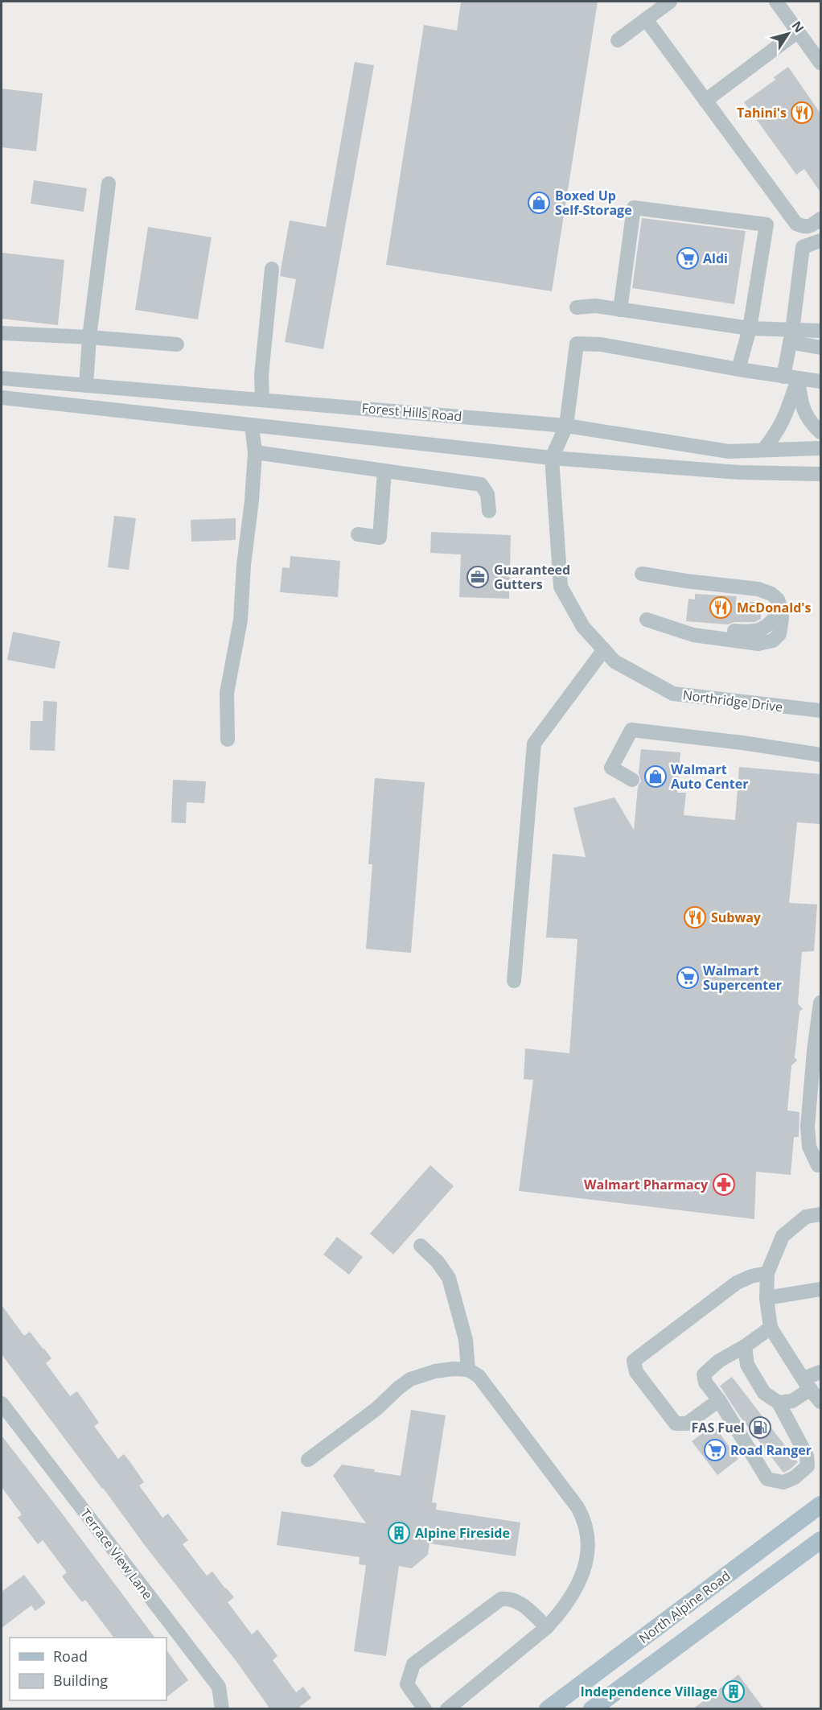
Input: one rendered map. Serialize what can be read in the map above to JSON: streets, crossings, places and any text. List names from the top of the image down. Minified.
{"streets":{"main road":["North Alpine Road"],"street":["Forest Hills Road","Northridge Drive","Terrace View Lane"]},"places":{"restaurant":["Tahini's","McDonald's","Subway"],"shop":["Boxed Up Self-Storage","Walmart Auto Center"],"supermarket":["Aldi","Walmart Supercenter","Road Ranger"],"office":["Guaranteed Gutters"],"pharmacy":["Walmart Pharmacy"],"fuel station":["FAS Fuel"],"building":["Alpine Fireside","Independence Village"]},"legend":["Road","Building"],"north":"top right"}
